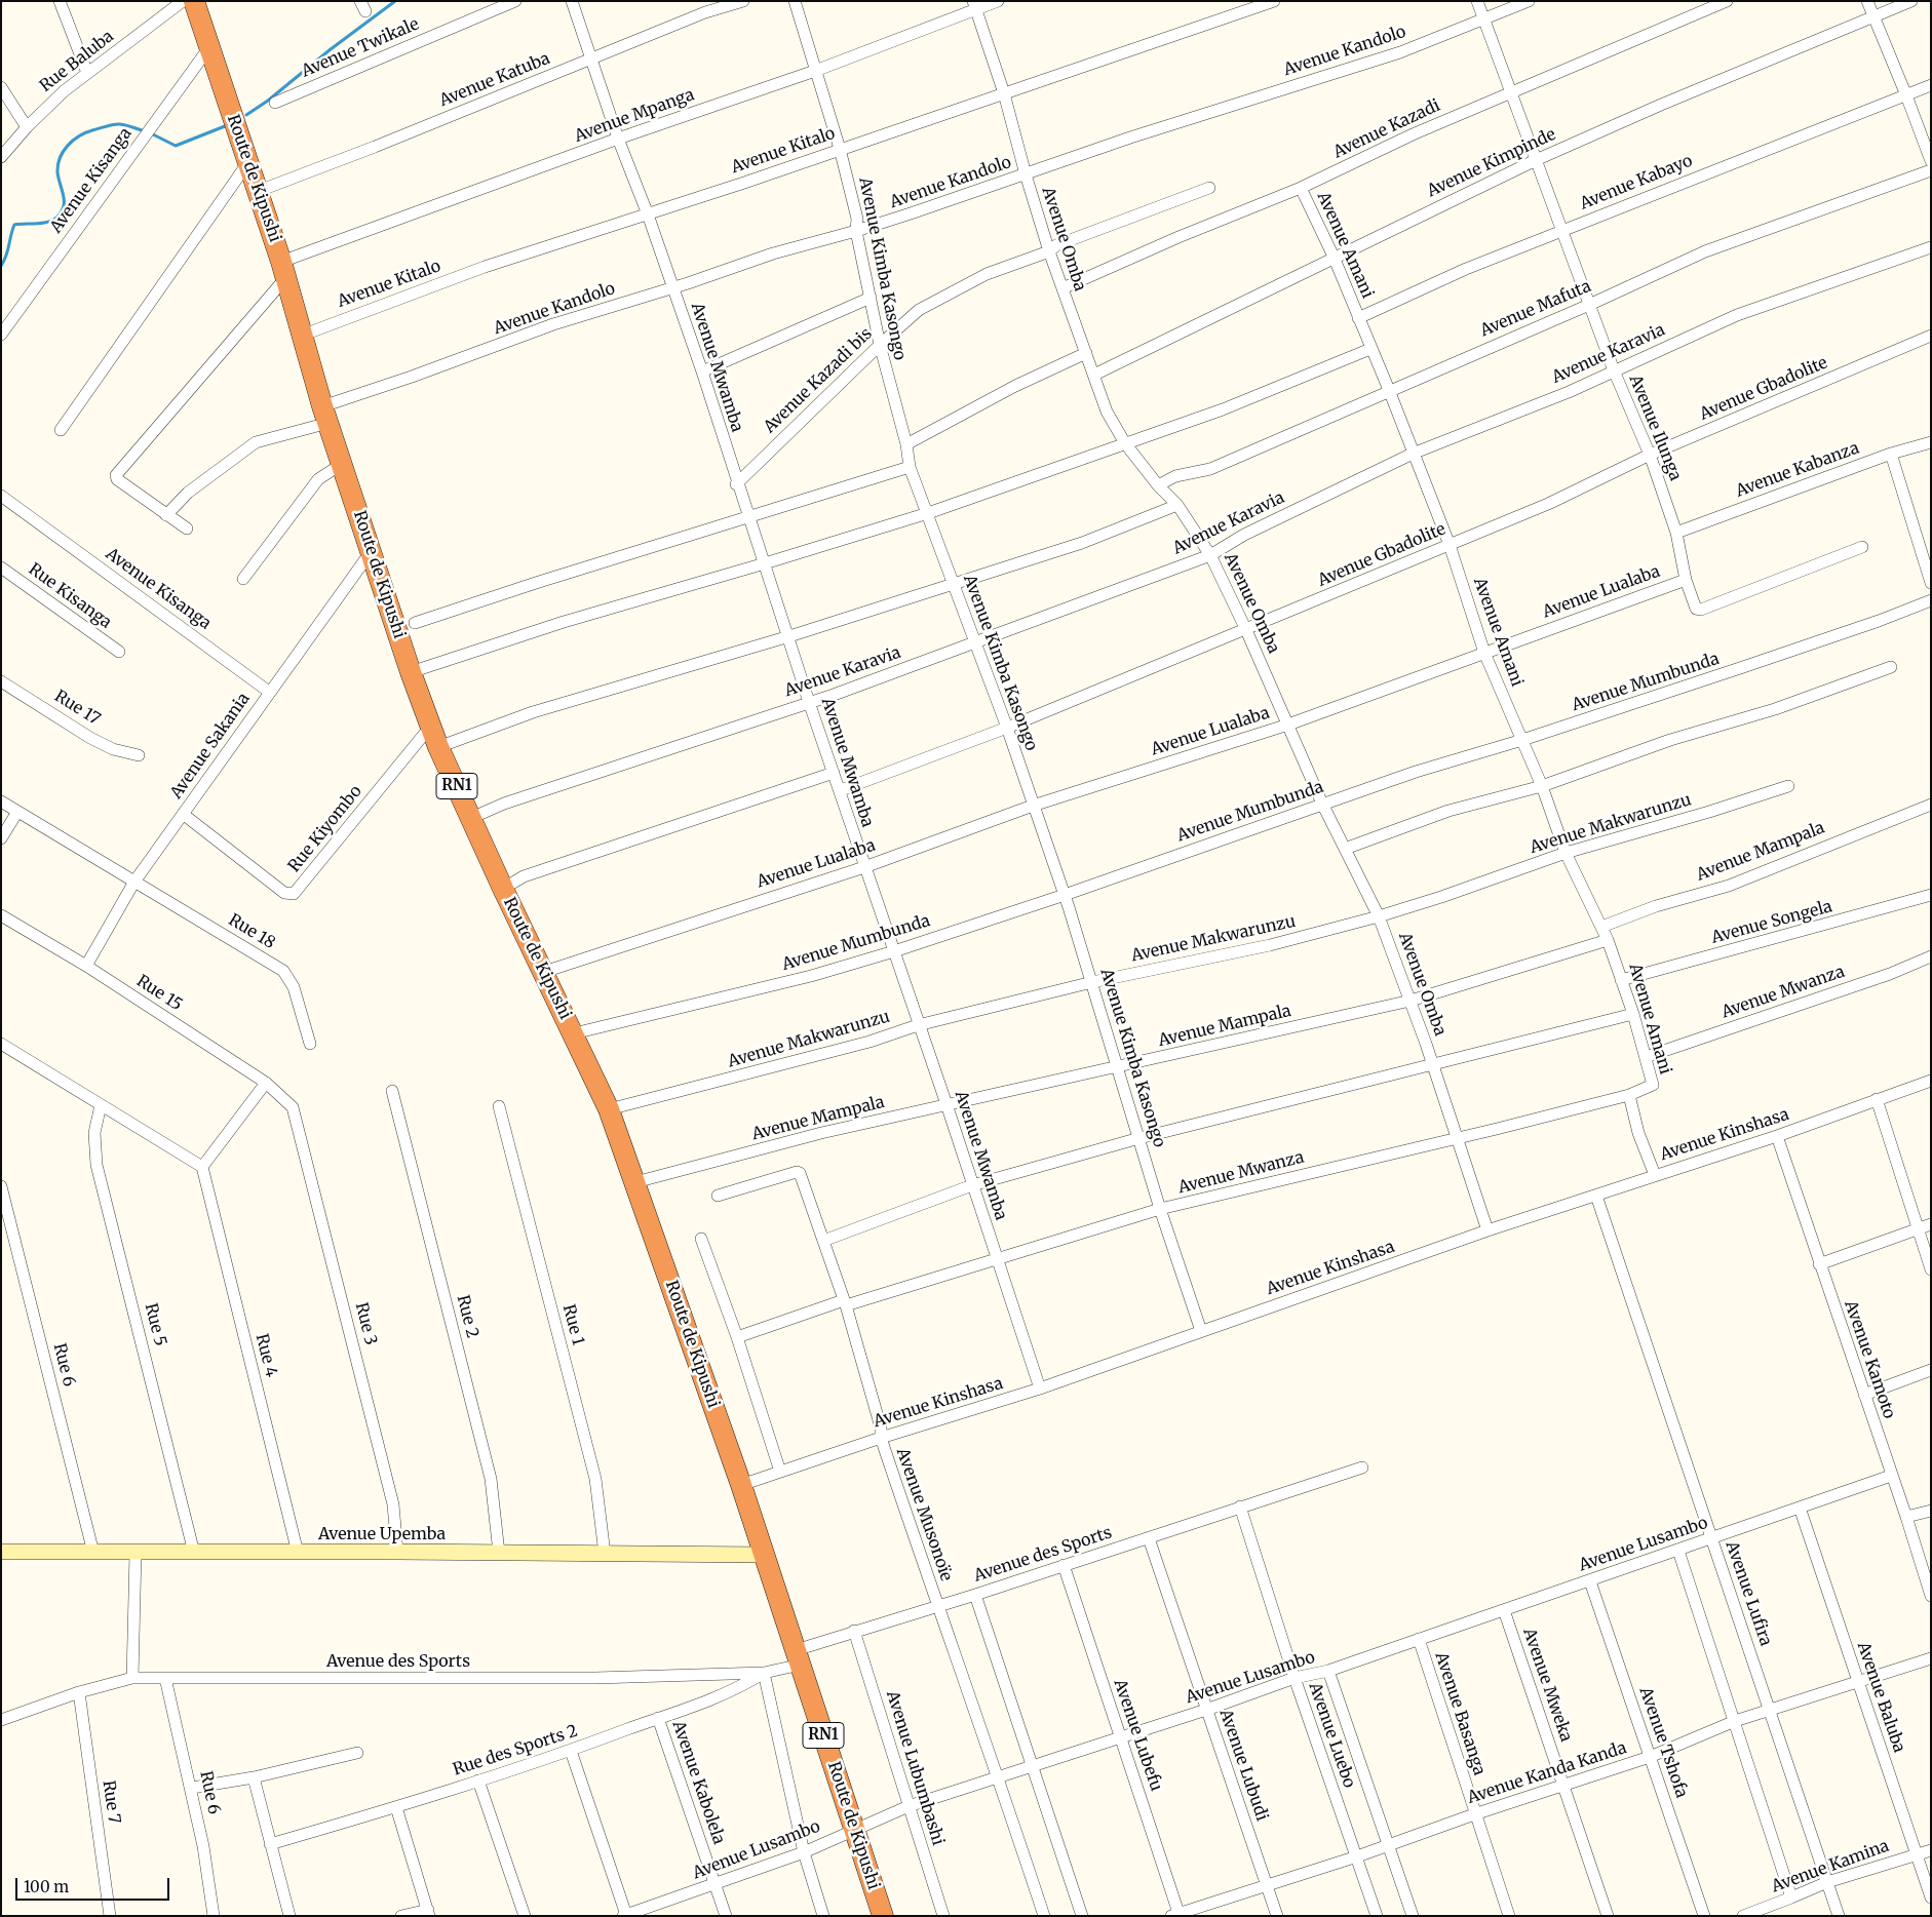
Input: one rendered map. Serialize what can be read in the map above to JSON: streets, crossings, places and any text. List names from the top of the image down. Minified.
{"streets":{"highway":["Route de Kipushi","RN1"],"street":["Avenue Twikale","Avenue Kandolo","Rue Baluba","Avenue Katuba","Avenue Mpanga","Avenue Kazadi","Avenue Kitalo","Avenue Kimpinde","Avenue Kisanga","Avenue Kabayo","Avenue Omba","Avenue Amani","Avenue Kimba Kasongo","Avenue Mafuta","Avenue Karavia","Avenue Mwamba","Avenue Kazadi bis","Avenue Gbadolite","Avenue Ilunga","Avenue Kabanza","Avenue Lualaba","Rue Kisanga","Avenue Mumbunda","Rue 17","Avenue Sakania","Avenue Makwarunzu","Rue Kiyombo","Avenue Mampala","Avenue Songela","Rue 18","Avenue Mwanza","Rue 15","Avenue Kinshasa","Rue 2","Rue 3","Rue 5","Rue 1","Rue 4","Avenue Kamoto","Rue 6","Avenue Musonoïe","Avenue Upemba","Avenue Lusambo","Avenue des Sports","Avenue Lufira","Avenue Mweka","Avenue Baluba","Avenue Basanga","Avenue Lubefu","Avenue Luebo","Avenue Tshofa","Rue des Sports 2","Avenue Lubudi","Avenue Lubumbashi","Avenue Kanda Kanda","Avenue Kabolela","Rue 7","Avenue Kamina"]},"crossings":[["Avenue Kandolo","Route de Kipushi"],["Avenue Kandolo","Avenue Omba"],["Avenue Kandolo","Avenue Kimba Kasongo"],["Avenue Kandolo","Avenue Mwamba"],["Avenue Kandolo","Avenue Ilunga"],["Avenue Katuba","Route de Kipushi"],["Avenue Katuba","Avenue Mwamba"],["Avenue Mpanga","Route de Kipushi"],["Avenue Mpanga","Avenue Omba"],["Avenue Mpanga","Avenue Kimba Kasongo"],["Avenue Mpanga","Avenue Mwamba"],["Avenue Kazadi","Avenue Omba"],["Avenue Kazadi","Avenue Amani"],["Avenue Kazadi","Avenue Ilunga"],["Avenue Kitalo","Route de Kipushi"],["Avenue Kitalo","Avenue Omba"],["Avenue Kitalo","Avenue Kimba Kasongo"],["Avenue Kitalo","Avenue Mwamba"],["Avenue Kimpinde","Avenue Omba"],["Avenue Kimpinde","Avenue Amani"],["Avenue Kimpinde","Avenue Ilunga"],["Route de Kipushi","Avenue Kisanga"],["Route de Kipushi","Avenue Karavia"],["Route de Kipushi","Avenue Lualaba"],["Route de Kipushi","Avenue Mumbunda"],["Route de Kipushi","Avenue Sakania"],["Route de Kipushi","Avenue Makwarunzu"],["Route de Kipushi","Rue Kiyombo"],["Route de Kipushi","Avenue Mampala"],["Route de Kipushi","Avenue Kinshasa"],["Route de Kipushi","Avenue Upemba"],["Route de Kipushi","Avenue Lusambo"],["Route de Kipushi","Avenue des Sports"],["Avenue Kisanga","Avenue Sakania"],["Avenue Kabayo","Avenue Amani"],["Avenue Kabayo","Avenue Ilunga"],["Avenue Omba","Avenue Mafuta"],["Avenue Omba","Avenue Karavia"],["Avenue Omba","Avenue Kazadi bis"],["Avenue Omba","Avenue Gbadolite"],["Avenue Omba","Avenue Lualaba"],["Avenue Omba","Avenue Mumbunda"],["Avenue Omba","Avenue Makwarunzu"],["Avenue Omba","Avenue Mampala"],["Avenue Omba","Avenue Mwanza"],["Avenue Omba","Avenue Kinshasa"],["Avenue Amani","Avenue Mafuta"],["Avenue Amani","Avenue Karavia"],["Avenue Amani","Avenue Gbadolite"],["Avenue Amani","Avenue Lualaba"],["Avenue Amani","Avenue Mumbunda"],["Avenue Amani","Avenue Makwarunzu"],["Avenue Amani","Avenue Mampala"],["Avenue Amani","Avenue Songela"],["Avenue Amani","Avenue Mwanza"],["Avenue Kimba Kasongo","Avenue Karavia"],["Avenue Kimba Kasongo","Avenue Kazadi bis"],["Avenue Kimba Kasongo","Avenue Gbadolite"],["Avenue Kimba Kasongo","Avenue Lualaba"],["Avenue Kimba Kasongo","Avenue Mumbunda"],["Avenue Kimba Kasongo","Avenue Makwarunzu"],["Avenue Kimba Kasongo","Avenue Mampala"],["Avenue Kimba Kasongo","Avenue Mwanza"],["Avenue Kimba Kasongo","Avenue Kinshasa"],["Avenue Mafuta","Avenue Ilunga"],["Avenue Karavia","Avenue Mwamba"],["Avenue Karavia","Avenue Ilunga"],["Avenue Mwamba","Avenue Kazadi bis"],["Avenue Mwamba","Avenue Gbadolite"],["Avenue Mwamba","Avenue Lualaba"],["Avenue Mwamba","Avenue Mumbunda"],["Avenue Mwamba","Avenue Makwarunzu"],["Avenue Mwamba","Avenue Mampala"],["Avenue Mwamba","Avenue Mwanza"],["Avenue Mwamba","Avenue Kinshasa"],["Avenue Gbadolite","Avenue Ilunga"],["Avenue Ilunga","Avenue Kabanza"],["Avenue Ilunga","Avenue Lualaba"],["Avenue Sakania","Rue Kiyombo"],["Avenue Sakania","Rue 18"],["Avenue Sakania","Rue 15"],["Avenue Mwanza","Avenue Musonoïe"],["Rue 15","Rue 3"],["Avenue Kinshasa","Avenue Kamoto"],["Avenue Kinshasa","Avenue Musonoïe"],["Avenue Kinshasa","Avenue Lufira"],["Rue 2","Avenue Upemba"],["Rue 3","Avenue Upemba"],["Rue 5","Avenue Upemba"],["Rue 1","Avenue Upemba"],["Rue 4","Avenue Upemba"],["Avenue Kamoto","Avenue Lusambo"],["Rue 6","Avenue Upemba"],["Rue 6","Avenue des Sports"],["Avenue Musonoïe","Avenue Lusambo"],["Avenue Musonoïe","Avenue des Sports"],["Avenue Lusambo","Avenue Lufira"],["Avenue Lusambo","Avenue Mweka"],["Avenue Lusambo","Avenue Baluba"],["Avenue Lusambo","Avenue Basanga"],["Avenue Lusambo","Avenue Lubefu"],["Avenue Lusambo","Avenue Luebo"],["Avenue Lusambo","Avenue Tshofa"],["Avenue Lusambo","Avenue Lubudi"],["Avenue Lusambo","Avenue Lubumbashi"],["Avenue Lusambo","Avenue Kabolela"],["Avenue des Sports","Avenue Lubefu"],["Avenue des Sports","Avenue Luebo"],["Avenue des Sports","Rue des Sports 2"],["Avenue des Sports","Avenue Lubudi"],["Avenue des Sports","Avenue Lubumbashi"],["Avenue des Sports","Rue 7"],["Avenue Lufira","Avenue Kanda Kanda"],["Avenue Lufira","Avenue Kamina"],["Avenue Mweka","Avenue Kanda Kanda"],["Avenue Baluba","Avenue Kanda Kanda"],["Avenue Baluba","Avenue Kamina"],["Avenue Basanga","Avenue Kanda Kanda"],["Avenue Lubefu","Avenue Kanda Kanda"],["Avenue Luebo","Avenue Kanda Kanda"],["Avenue Tshofa","Avenue Kanda Kanda"],["Rue des Sports 2","Avenue Kabolela"],["Avenue Lubudi","Avenue Kanda Kanda"]],"scale_bar":"100 m"}
